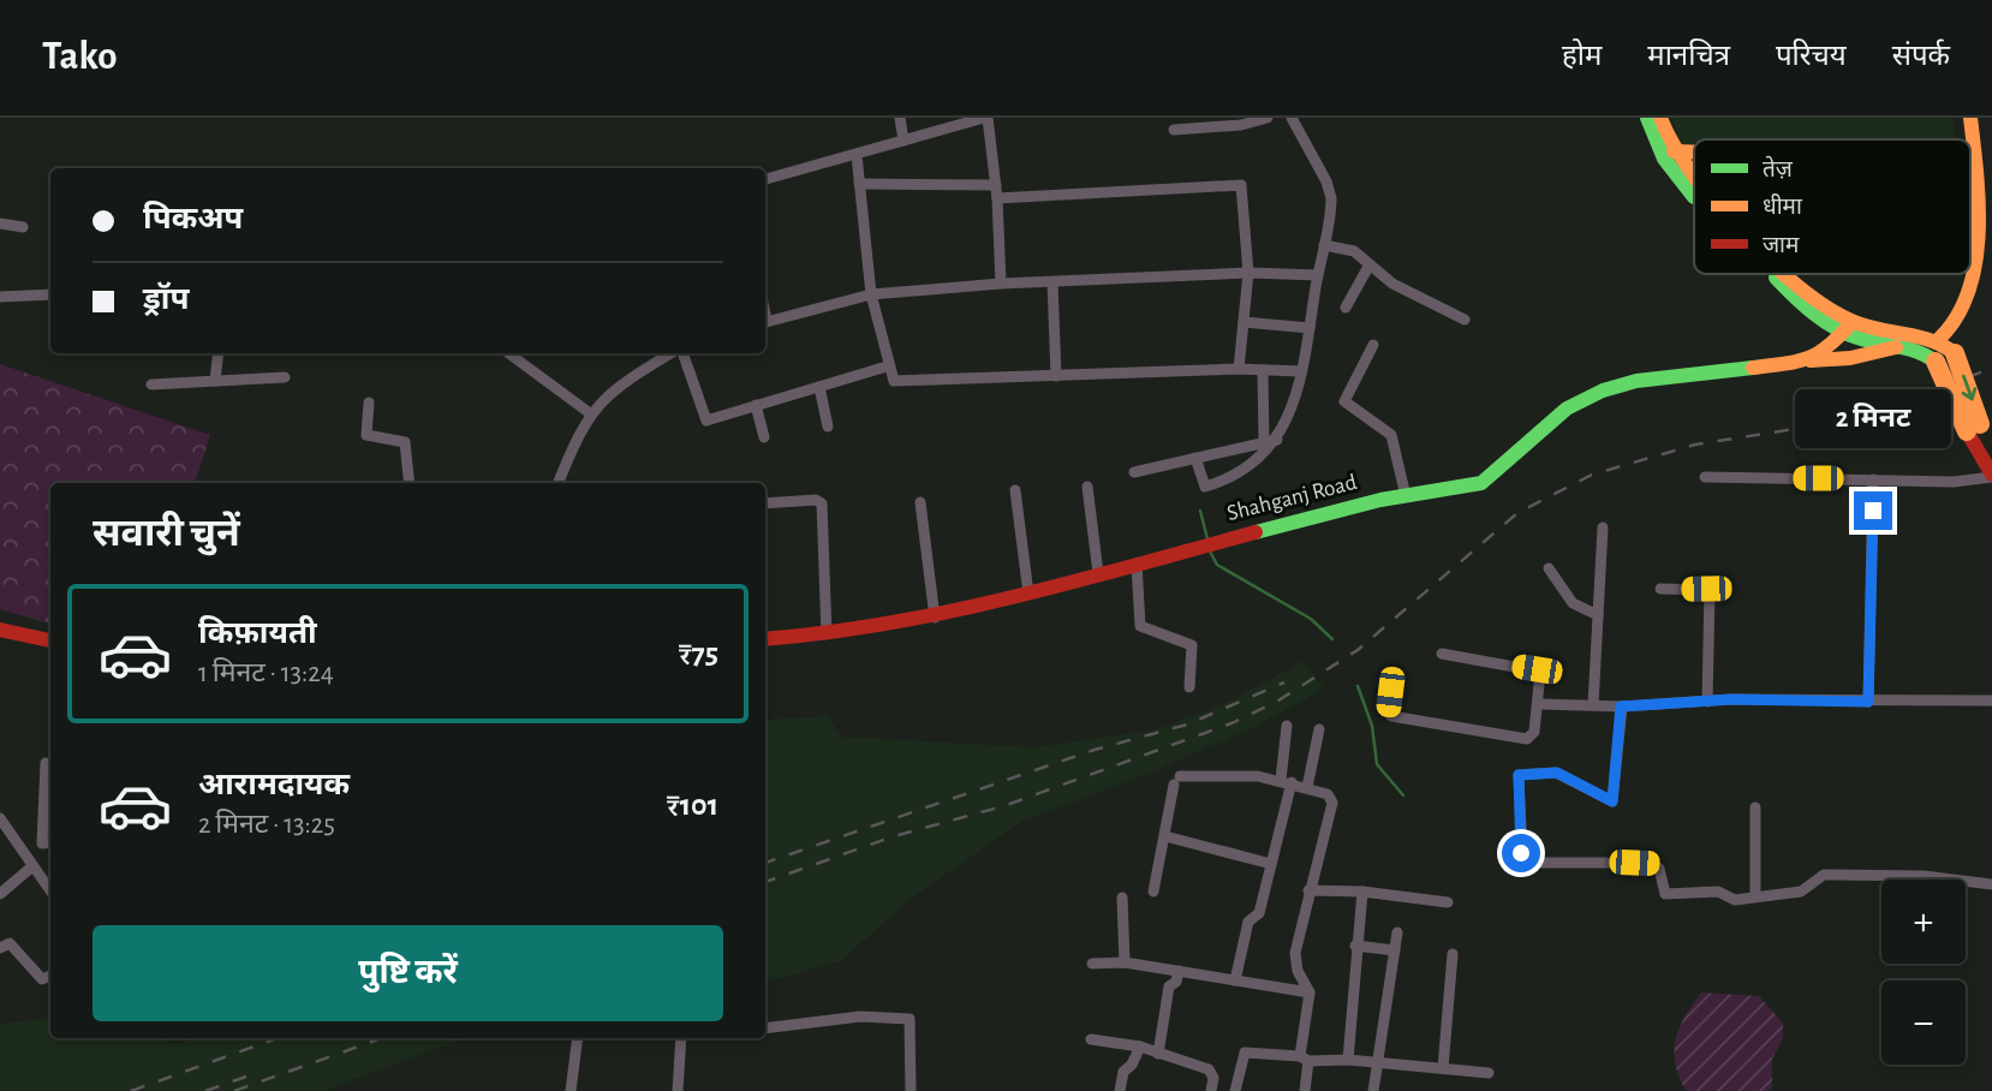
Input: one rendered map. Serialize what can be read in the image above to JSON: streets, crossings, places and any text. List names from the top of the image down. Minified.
{"streets":{"main road":["Shahganj Road"]},"legend":["तेज़","धीमा","जाम"],"page":{"header":"Tako","nav":["होम","मानचित्र","परिचय","संपर्क"],"banner":["पिकअप","ड्रॉप"],"bubble":"2 मिनट","heading":"सवारी चुनें","list":[{"name":"किफ़ायती","note":"1 मिनट · 13:24","value":"₹75"},{"name":"आरामदायक","note":"2 मिनट · 13:25","value":"₹101"}],"map_buttons":["+","−"],"buttons":"पुष्टि करें"}}
